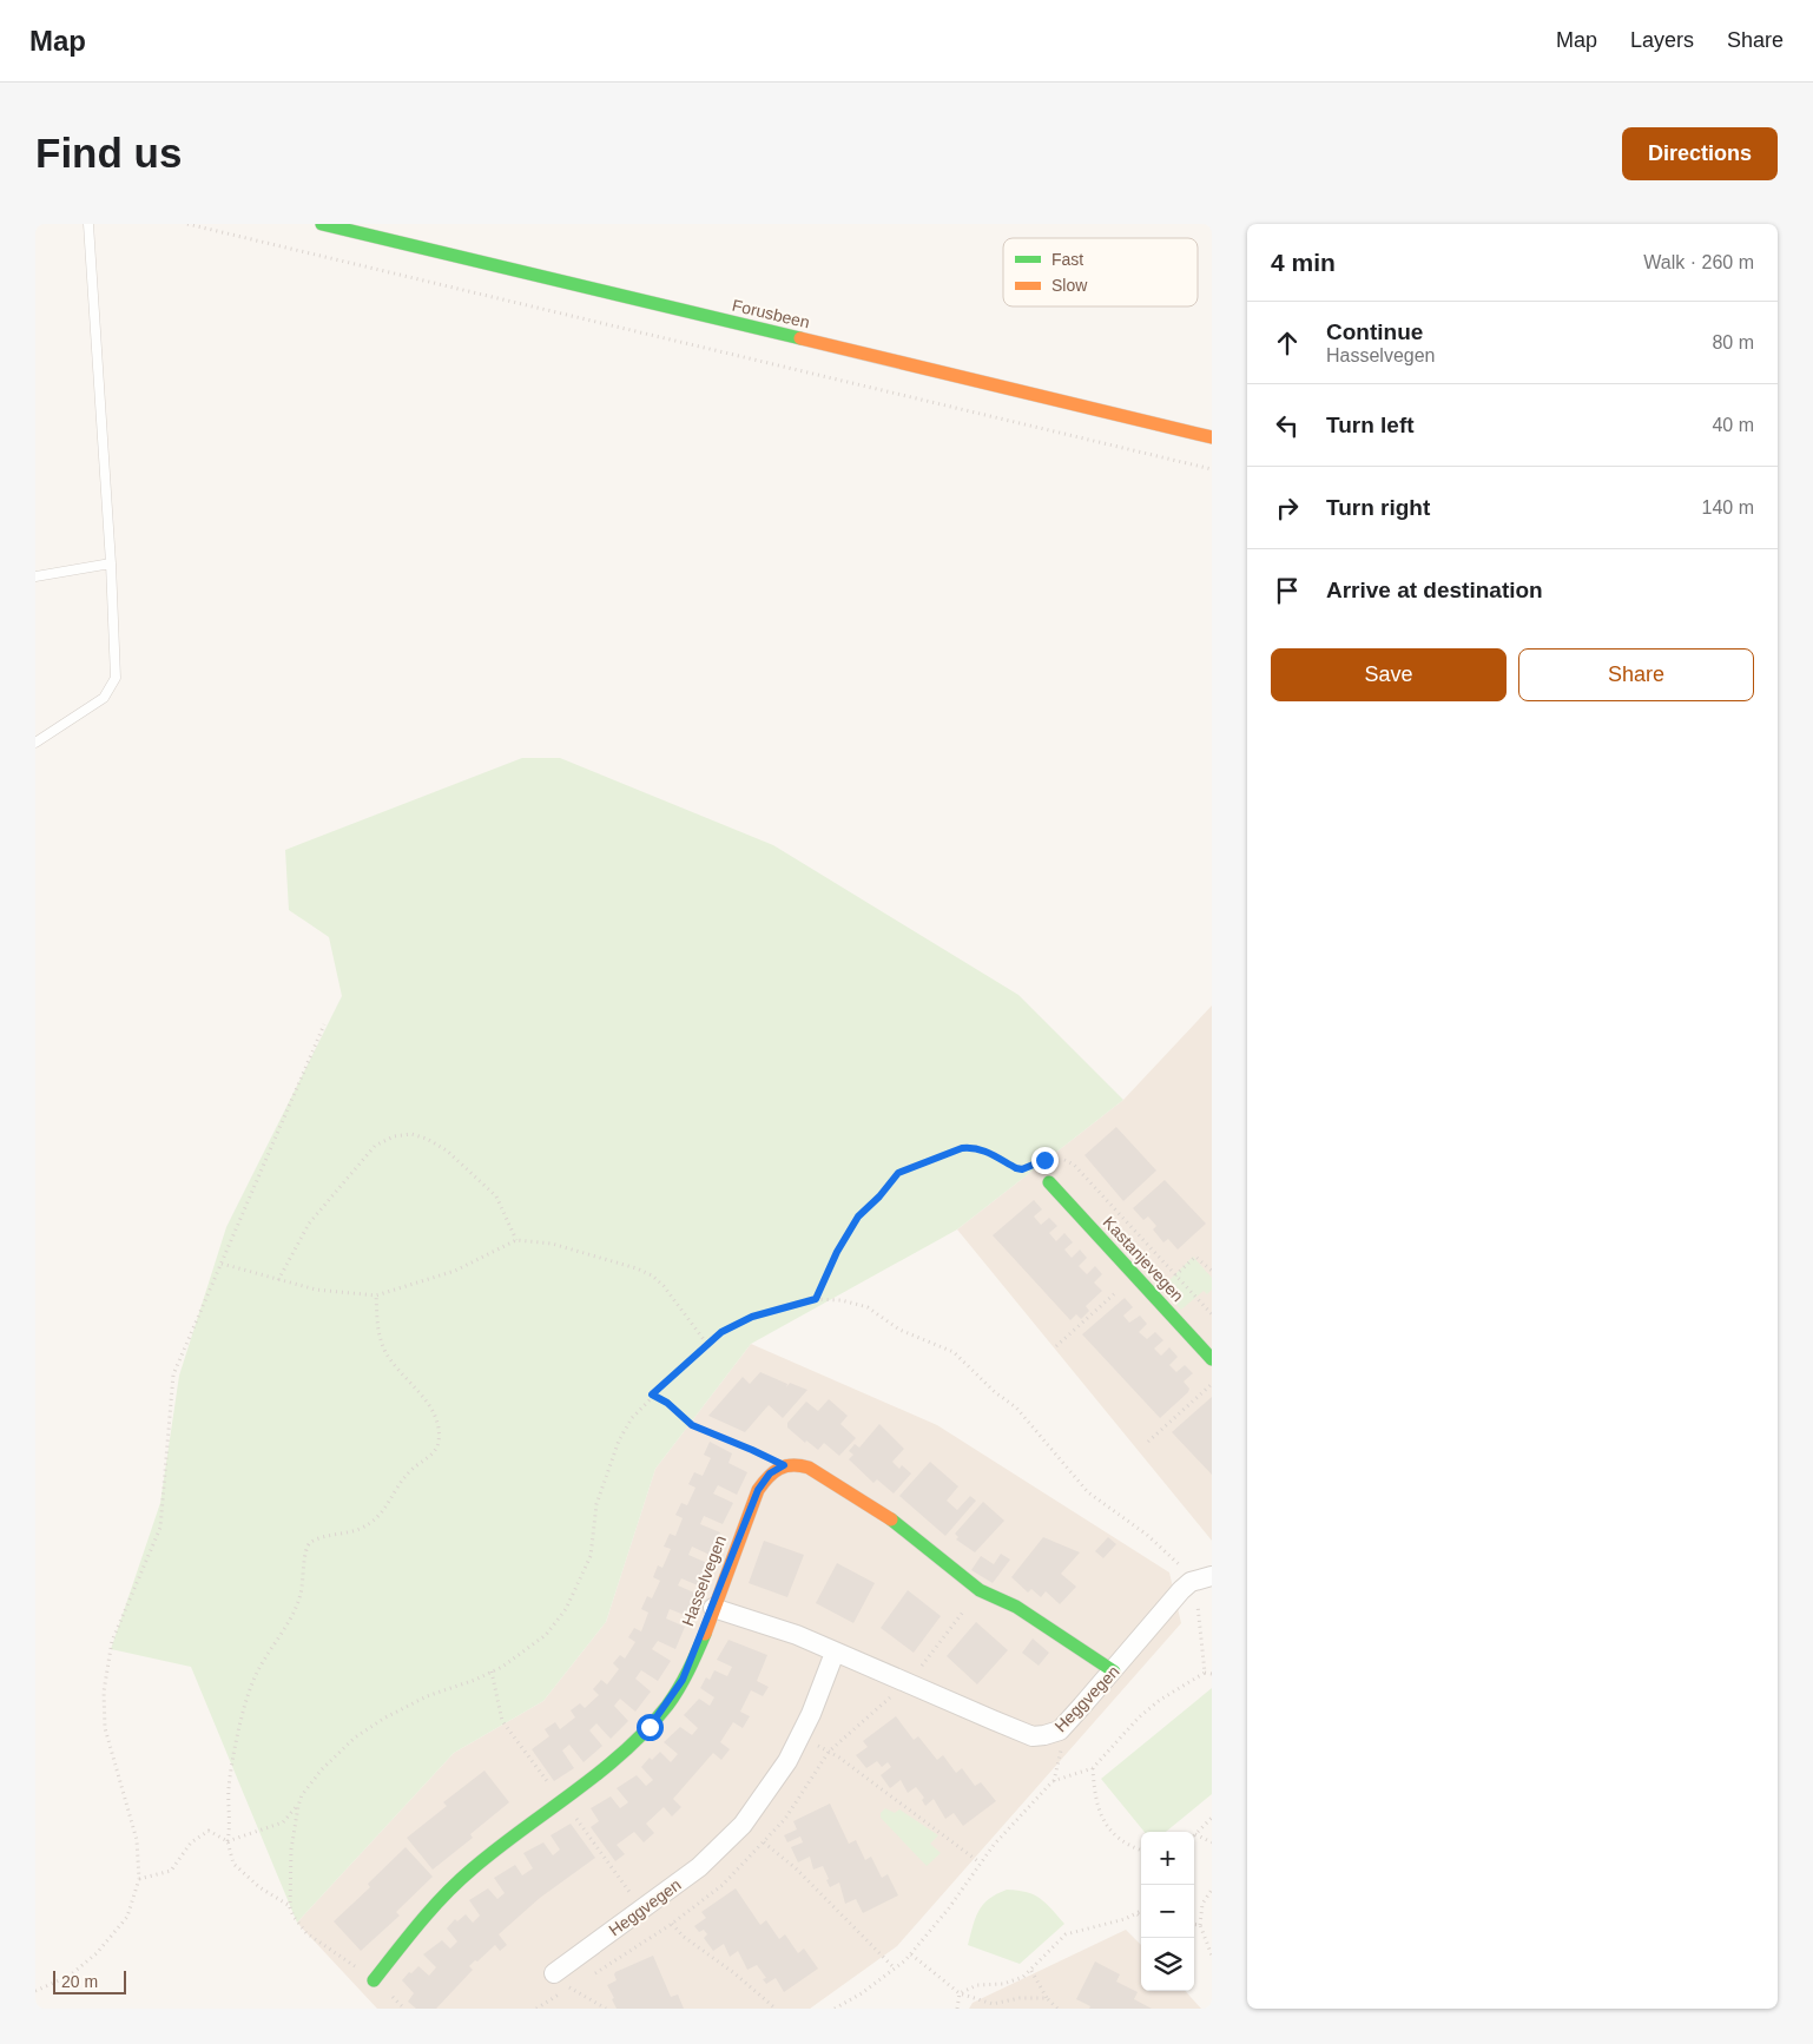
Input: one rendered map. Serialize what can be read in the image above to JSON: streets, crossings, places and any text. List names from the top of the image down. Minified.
{"streets":{"street":["Forusbeen","Kastanjevegen","Hasselvegen","Heggvegen"]},"crossings":[["Hasselvegen","Heggvegen"]],"legend":["Fast","Slow"],"scale_bar":"20 m","page":{"header":"Map","nav":["Map","Layers","Share"],"buttons":["Directions",["Save","Share"]],"title":"Find us","heading":["4 min","Walk · 260 m"],"list":[["Continue","Hasselvegen","80 m"],["Turn left","40 m"],["Turn right","140 m"],"Arrive at destination"],"map_buttons":["+","−"],"scale":"20 m"}}
